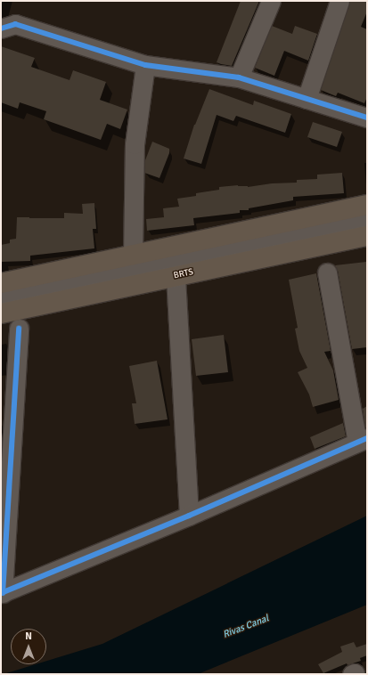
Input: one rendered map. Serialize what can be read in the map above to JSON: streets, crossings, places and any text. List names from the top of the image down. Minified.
{"streets":{"main road":["BRTS"]},"water":["Rivas Canal"],"north":"top"}
